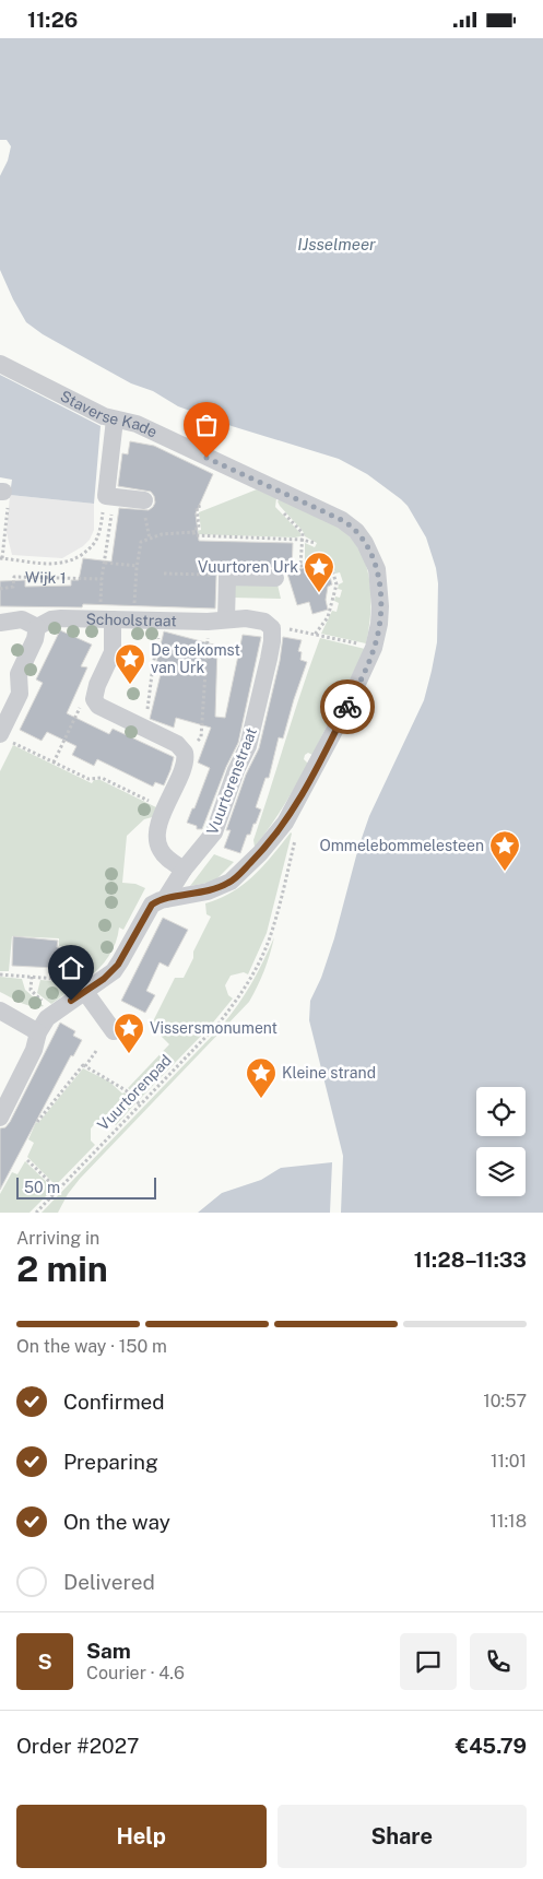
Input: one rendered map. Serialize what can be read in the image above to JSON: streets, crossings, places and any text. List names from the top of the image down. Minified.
{"streets":{"street":["Staverse Kade","Schoolstraat","Vuurtorenstraat"],"path":["Wijk 1","Vuurtorenpad"]},"crossings":[["Staverse Kade","Vuurtorenstraat"],["Schoolstraat","Vuurtorenstraat"]],"water":["IJsselmeer"],"places":{"place":["Vuurtoren Urk","De toekomst van Urk","Ommelebommelesteen","Vissersmonument","Kleine strand"]},"scale_bar":"50 m","page":{"status":"11:26","scale":"50 m","heading":["2 min","Arriving in","11:28–11:33"],"panel":["Sam","Courier · 4.6","Order #2027","€45.79"],"bar":"On the way · 150 m","list":[["Confirmed","10:57"],["Preparing","11:01"],["On the way","11:18"],"Delivered"],"round":"S","buttons":["Help","Share"]}}
